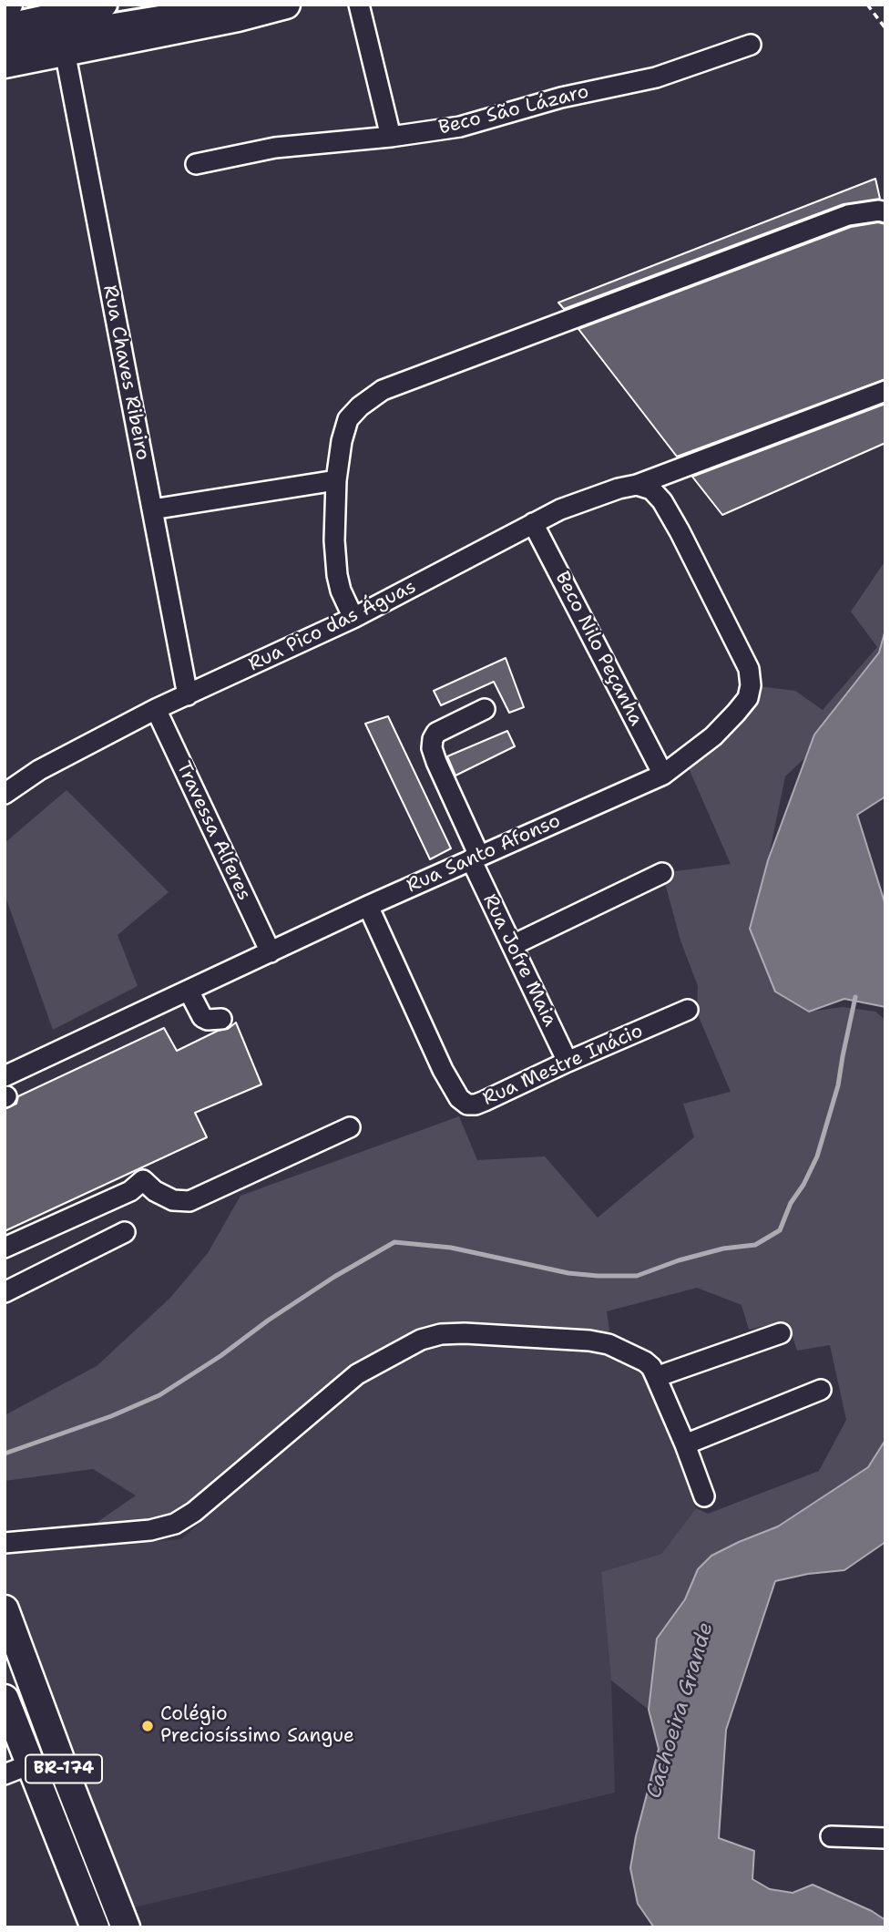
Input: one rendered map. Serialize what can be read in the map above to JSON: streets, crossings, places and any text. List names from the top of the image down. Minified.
{"streets":{"highway":["BR-174"],"street":["Beco São Lázaro","Rua Chaves Ribeiro","Rua Pico das Águas","Beco Nilo Peçanha","Travessa Alferes","Rua Santo Afonso","Rua Jofre Maia","Rua Mestre Inácio"]},"crossings":[["Rua Chaves Ribeiro","Rua Pico das Águas"],["Rua Pico das Águas","Beco Nilo Peçanha"],["Rua Pico das Águas","Travessa Alferes"],["Rua Pico das Águas","Rua Santo Afonso"],["Beco Nilo Peçanha","Rua Santo Afonso"],["Travessa Alferes","Rua Santo Afonso"],["Rua Santo Afonso","Rua Jofre Maia"],["Rua Santo Afonso","Rua Mestre Inácio"],["Rua Jofre Maia","Rua Mestre Inácio"]],"water":["Cachoeira Grande"],"places":["Colégio Preciosíssimo Sangue"]}
